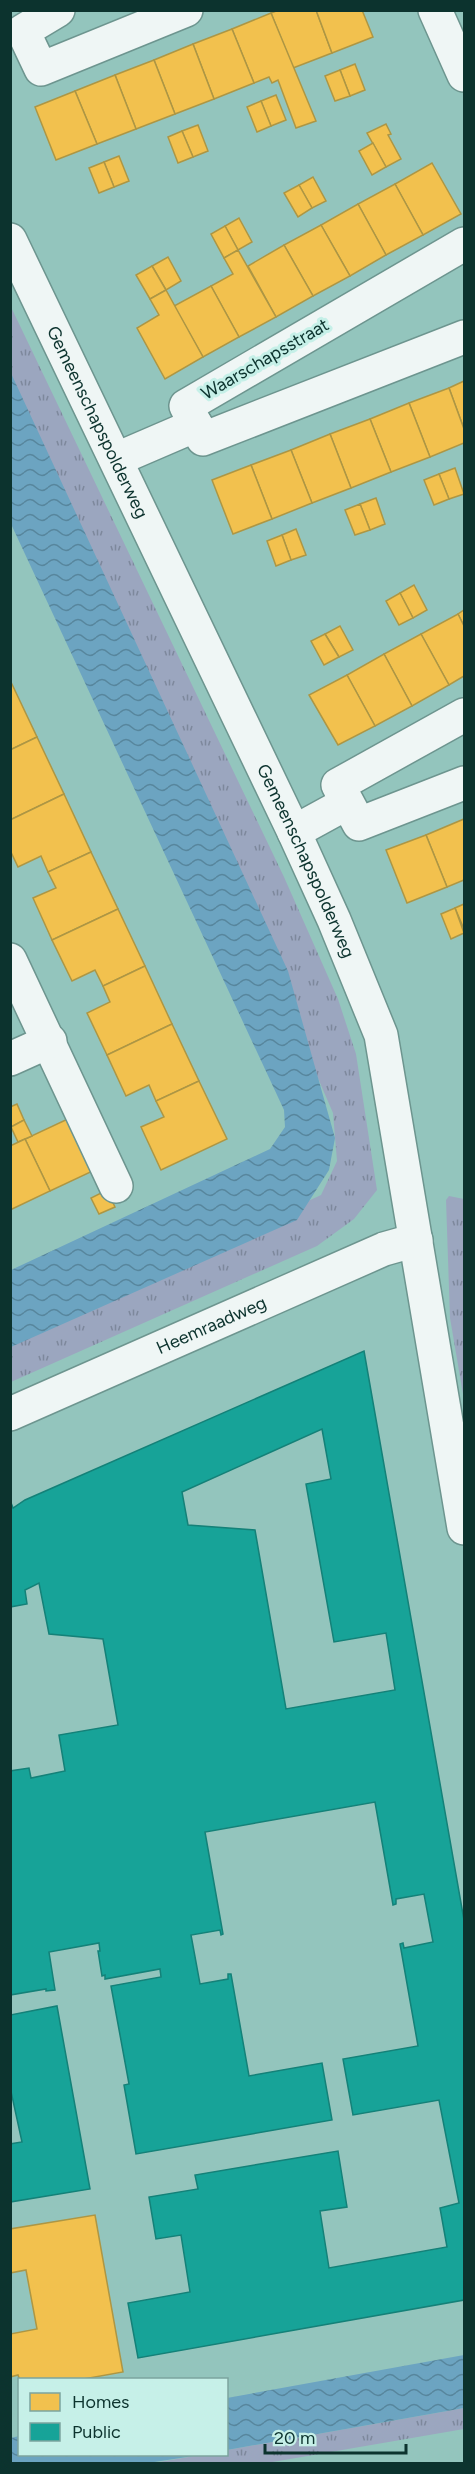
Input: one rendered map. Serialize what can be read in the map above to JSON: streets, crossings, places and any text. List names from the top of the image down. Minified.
{"streets":{"street":["Waarschapsstraat","Gemeenschapspolderweg","Heemraadweg"]},"crossings":[["Gemeenschapspolderweg","Heemraadweg"]],"legend":["Homes","Public"],"scale_bar":"20 m"}
